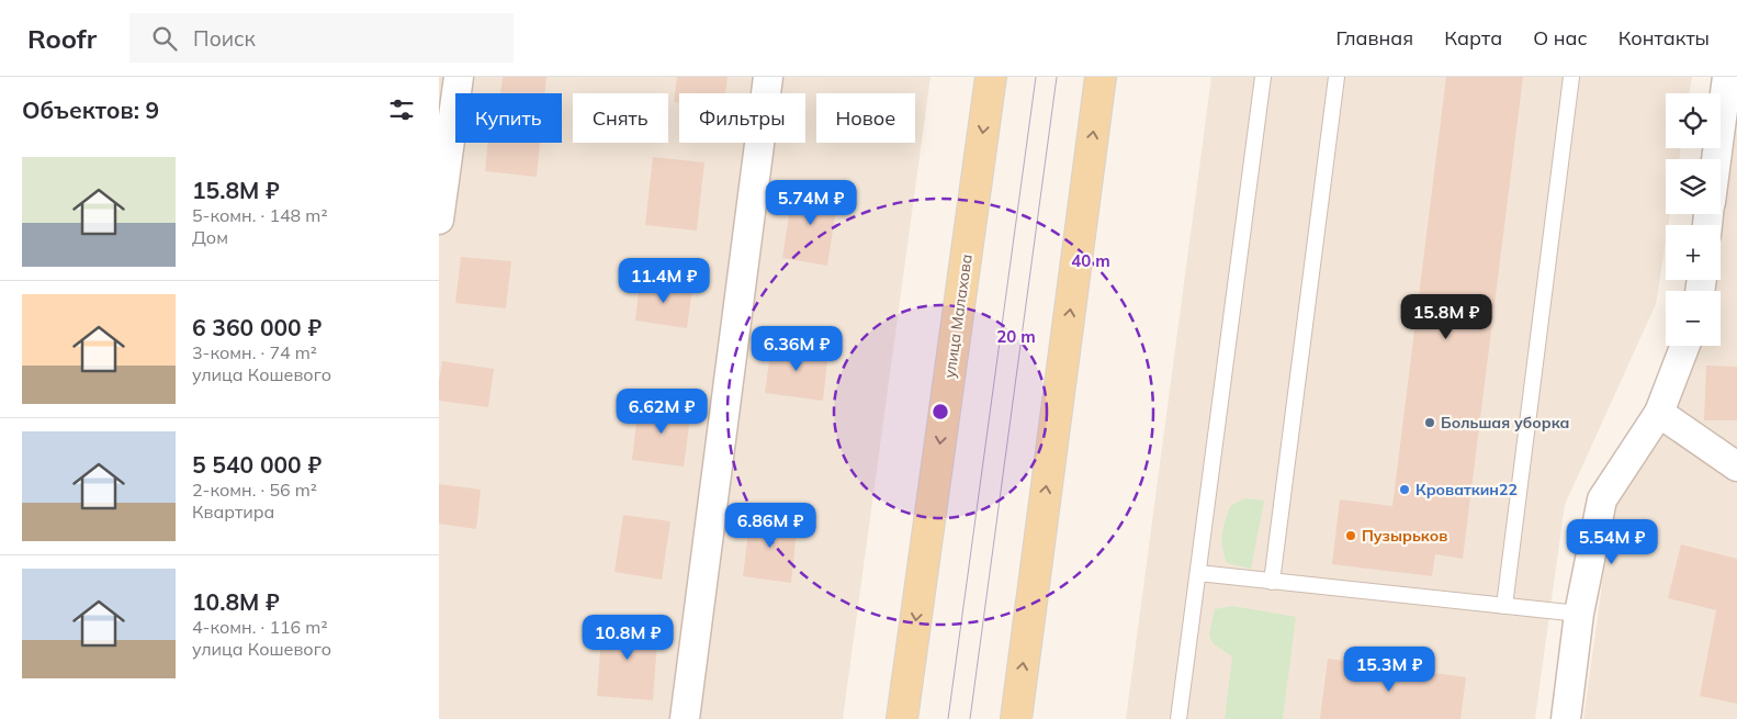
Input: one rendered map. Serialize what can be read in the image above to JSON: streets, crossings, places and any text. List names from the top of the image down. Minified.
{"streets":{"main road":["улица Малахова"]},"places":["Большая уборка","Кроваткин22","Пузырьков"],"page":{"header":"Roofr","search":"Поиск","nav":["Главная","Карта","О нас","Контакты"],"heading":"Объектов: 9","map_buttons":["+","−"],"chip":["Купить","Снять","Фильтры","Новое"],"list":[{"name":"15.8M ₽","note":"5-комн. · 148 m² · Дом"},{"name":"6 360 000 ₽","note":"3-комн. · 74 m² · улица Кошевого"},{"name":"5 540 000 ₽","note":"2-комн. · 56 m² · Квартира"},{"name":"10.8M ₽","note":"4-комн. · 116 m² · улица Кошевого"}],"price":["5.74M ₽","11.4M ₽","15.8M ₽","6.36M ₽","6.62M ₽","6.86M ₽","5.54M ₽","10.8M ₽","15.3M ₽"]},"rings":["40 m","20 m"]}
